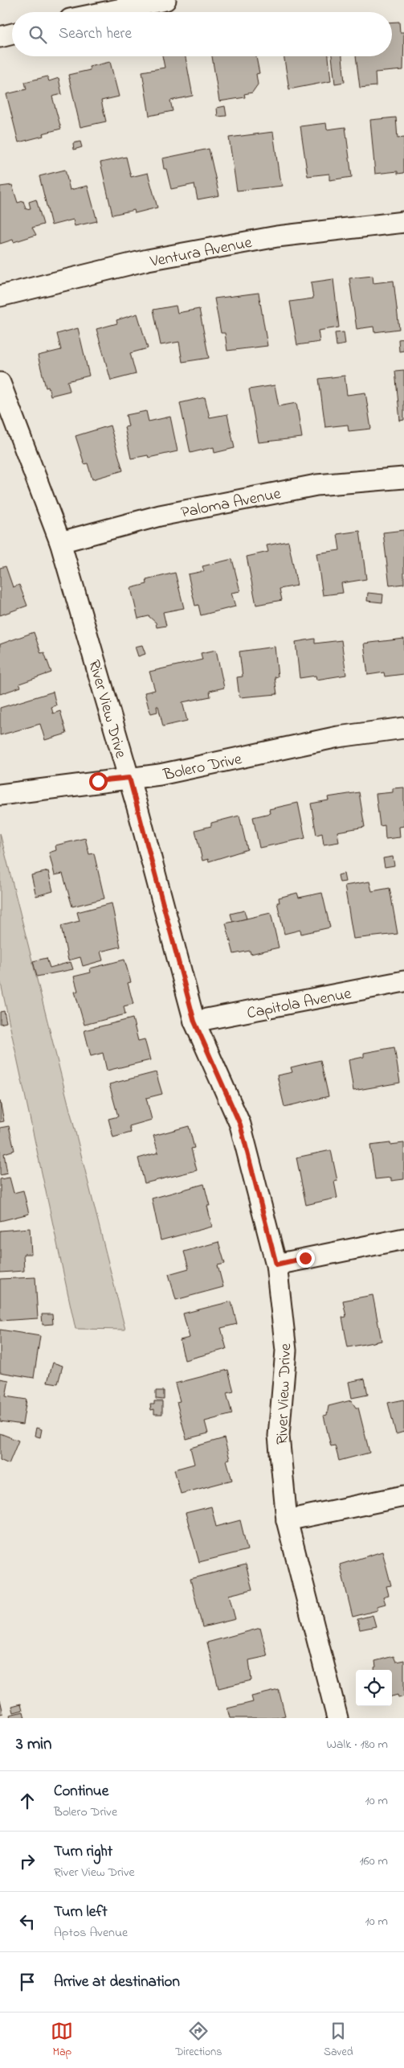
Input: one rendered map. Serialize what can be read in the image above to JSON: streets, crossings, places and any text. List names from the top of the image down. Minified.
{"streets":{"street":["Ventura Avenue","Paloma Avenue","River View Drive","Bolero Drive","Capitola Avenue"]},"crossings":[["Paloma Avenue","River View Drive"],["River View Drive","Bolero Drive"],["River View Drive","Capitola Avenue"]],"page":{"search":"Search here","heading":["3 min","Walk · 180 m"],"list":[["Continue","Bolero Drive","10 m"],["Turn right","River View Drive","160 m"],["Turn left","Aptos Avenue","10 m"],"Arrive at destination"],"nav":["Map","Directions","Saved"]}}
